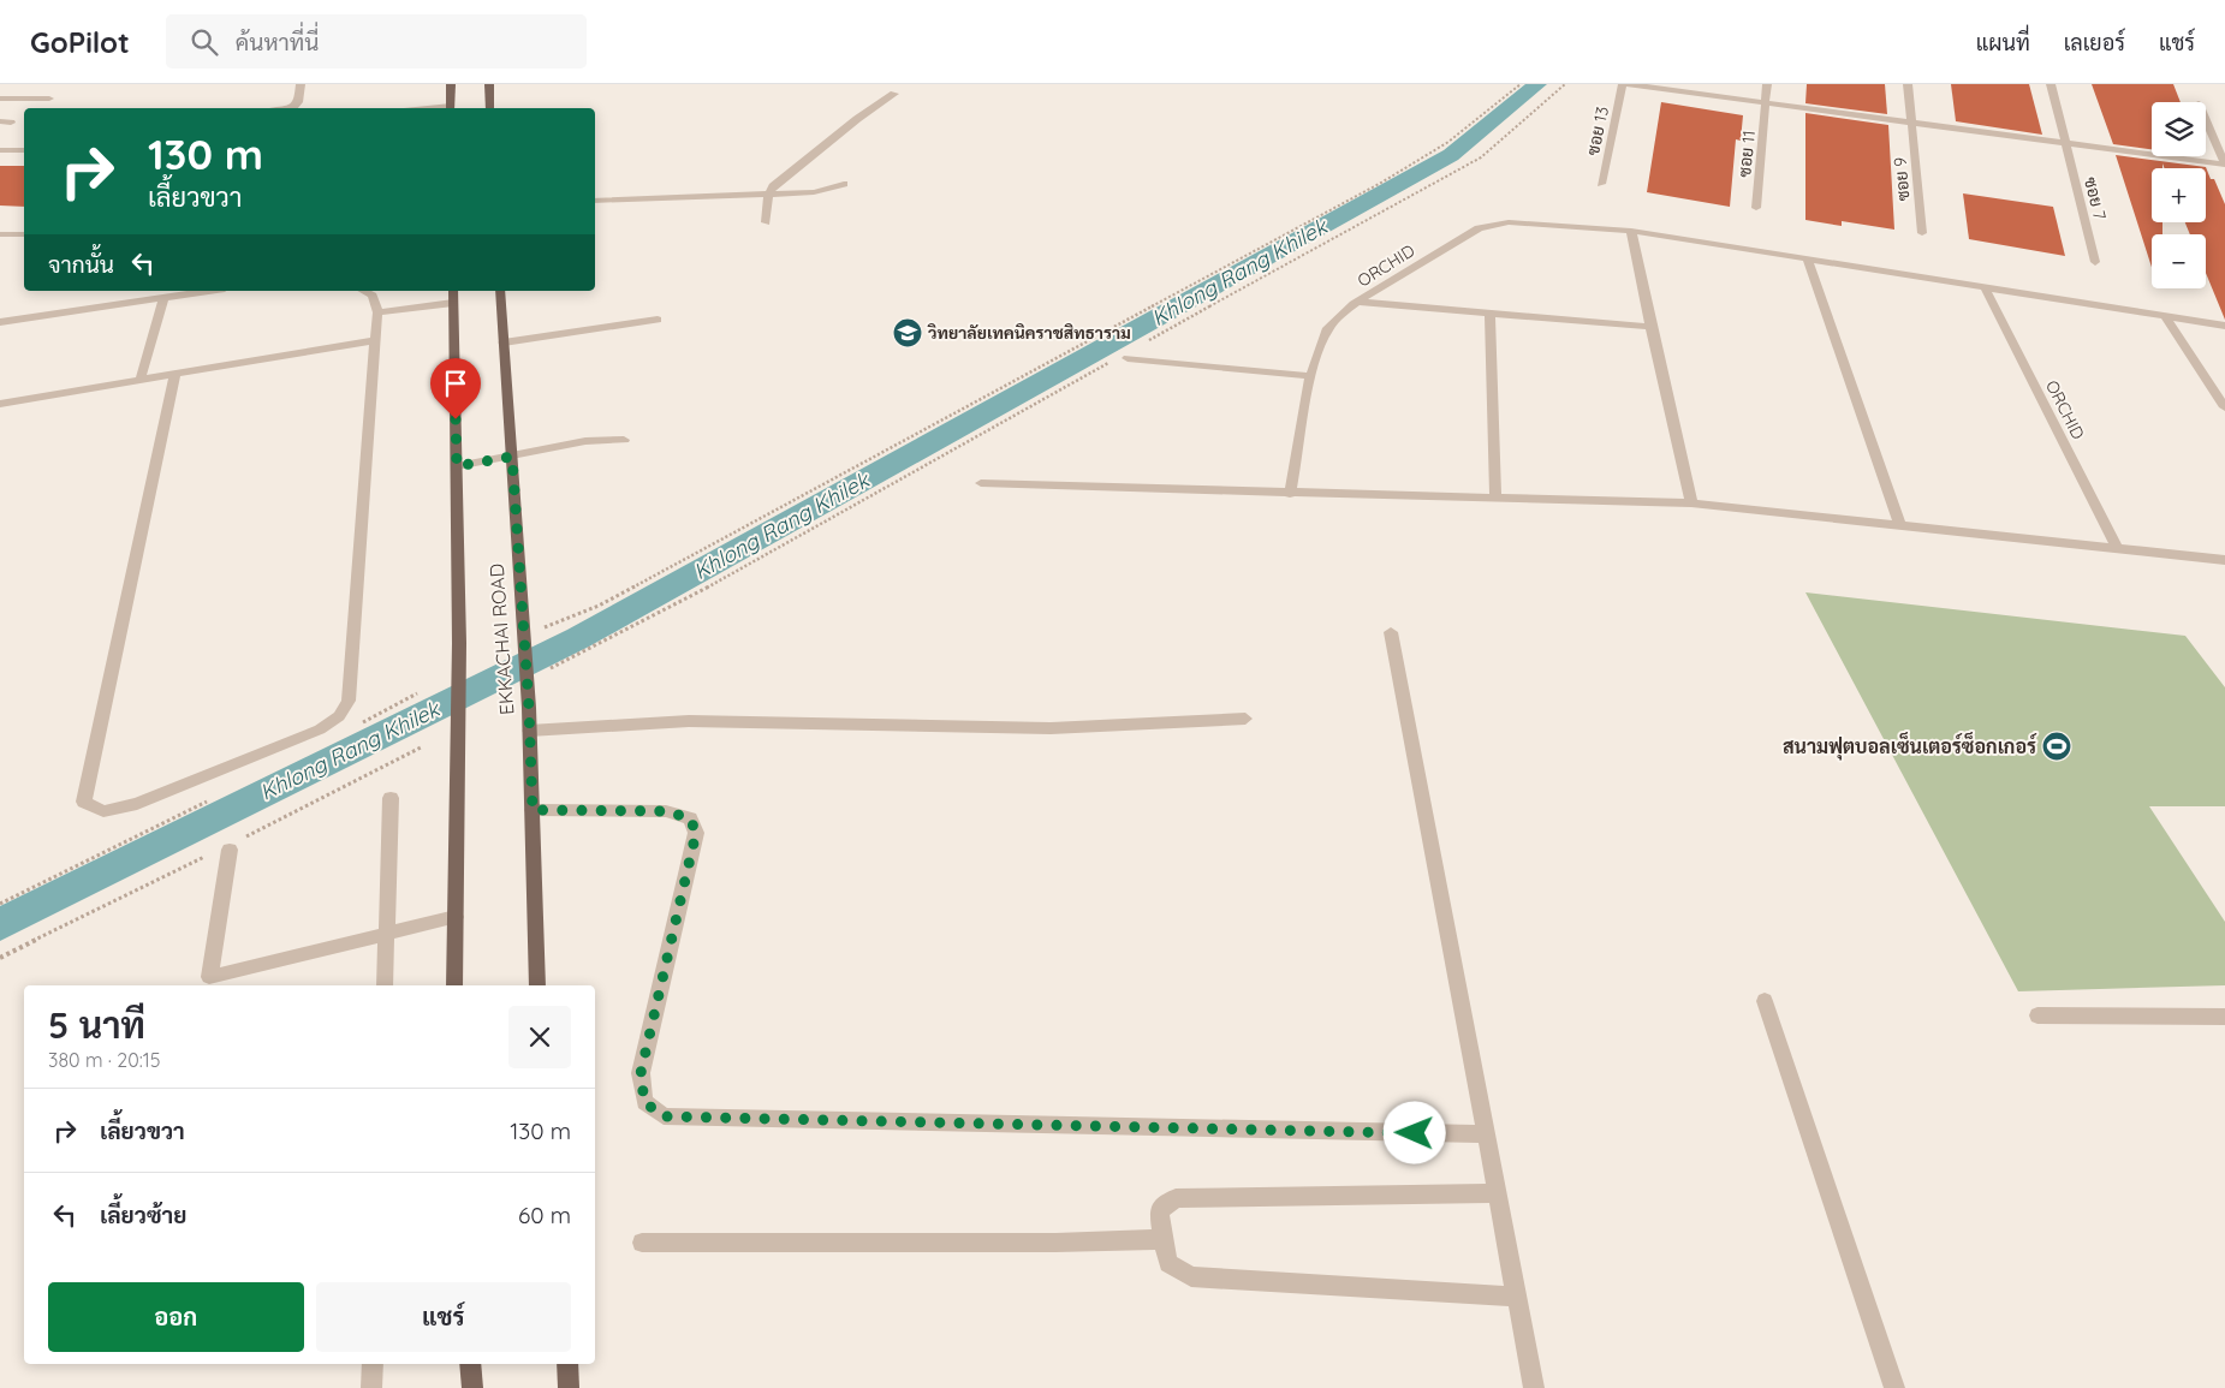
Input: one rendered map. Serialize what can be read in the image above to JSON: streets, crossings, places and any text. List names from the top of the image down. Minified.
{"streets":{"main road":["EKKACHAI ROAD"],"street":["ซอย 13","ซอย 11","ซอย 9","ซอย 7","ORCHID"]},"water":["Khlong Rang Khilek"],"places":{"school or university":["วิทยาลัยเทคนิคราชสิทธาราม"],"sports":["สนามฟุตบอลเซ็นเตอร์ซ็อกเกอร์"]},"page":{"header":"GoPilot","search":"ค้นหาที่นี่","nav":["แผนที่","เลเยอร์","แชร์"],"map_buttons":["+","−"],"turn":["130 m","เลี้ยวขวา"],"then":"จากนั้น","heading":["5 นาที","380 m · 20:15"],"list":[{"name":"เลี้ยวขวา","value":"130 m"},{"name":"เลี้ยวซ้าย","value":"60 m"}],"buttons":["ออก","แชร์"]}}
